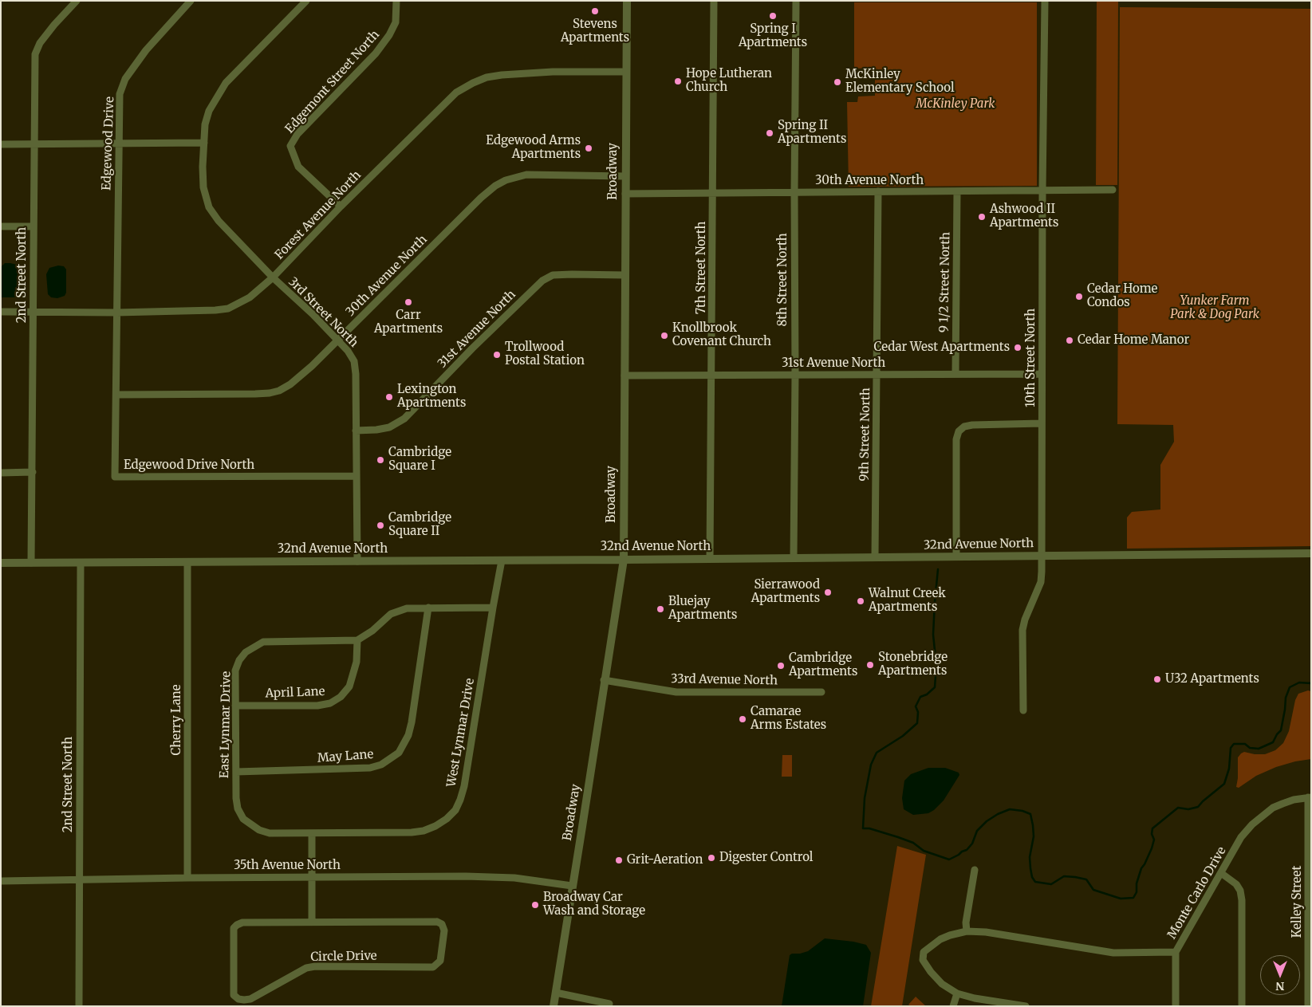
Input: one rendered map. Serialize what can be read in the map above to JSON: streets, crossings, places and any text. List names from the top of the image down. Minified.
{"streets":{"street":["Edgemont Street North","Edgewood Drive","Broadway","30th Avenue North","Forest Avenue North","7th Street North","2nd Street North","8th Street North","9 1/2 Street North","3rd Street North","31st Avenue North","10th Street North","9th Street North","Edgewood Drive North","32nd Avenue North","33rd Avenue North","April Lane","Cherry Lane","East Lynmar Drive","West Lynmar Drive","May Lane","35th Avenue North","Monte Carlo Drive","Kelley Street","Circle Drive"]},"crossings":[["Edgemont Street North","Forest Avenue North"],["Edgewood Drive","Forest Avenue North"],["Edgewood Drive","Edgewood Drive North"],["Broadway","30th Avenue North"],["Broadway","Forest Avenue North"],["Broadway","31st Avenue North"],["Broadway","32nd Avenue North"],["Broadway","33rd Avenue North"],["Broadway","35th Avenue North"],["30th Avenue North","7th Street North"],["30th Avenue North","8th Street North"],["30th Avenue North","9 1/2 Street North"],["30th Avenue North","3rd Street North"],["30th Avenue North","10th Street North"],["30th Avenue North","9th Street North"],["30th Avenue North","Edgewood Drive North"],["Forest Avenue North","2nd Street North"],["Forest Avenue North","3rd Street North"],["Forest Avenue North","Edgewood Drive North"],["7th Street North","31st Avenue North"],["7th Street North","32nd Avenue North"],["2nd Street North","32nd Avenue North"],["2nd Street North","35th Avenue North"],["8th Street North","31st Avenue North"],["8th Street North","32nd Avenue North"],["9 1/2 Street North","31st Avenue North"],["3rd Street North","31st Avenue North"],["3rd Street North","Edgewood Drive North"],["3rd Street North","32nd Avenue North"],["31st Avenue North","10th Street North"],["31st Avenue North","9th Street North"],["10th Street North","32nd Avenue North"],["9th Street North","32nd Avenue North"],["32nd Avenue North","Cherry Lane"],["32nd Avenue North","West Lynmar Drive"],["April Lane","East Lynmar Drive"],["Cherry Lane","35th Avenue North"],["East Lynmar Drive","West Lynmar Drive"],["East Lynmar Drive","May Lane"],["Monte Carlo Drive","Kelley Street"]],"parks":["McKinley Park","Yunker Farm Park & Dog Park"],"places":["Stevens Apartments","Spring I Apartments","Hope Lutheran Church","McKinley Elementary School","Spring II Apartments","Edgewood Arms Apartments","Ashwood II Apartments","Cedar Home Condos","Carr Apartments","Knollbrook Covenant Church","Cedar Home Manor","Cedar West Apartments","Trollwood Postal Station","Lexington Apartments","Cambridge Square I","Cambridge Square II","Sierrawood Apartments","Walnut Creek Apartments","Bluejay Apartments","Stonebridge Apartments","Cambridge Apartments","U32 Apartments","Camarae Arms Estates","Digester Control","Grit-Aeration","Broadway Car Wash and Storage"],"north":"bottom"}
